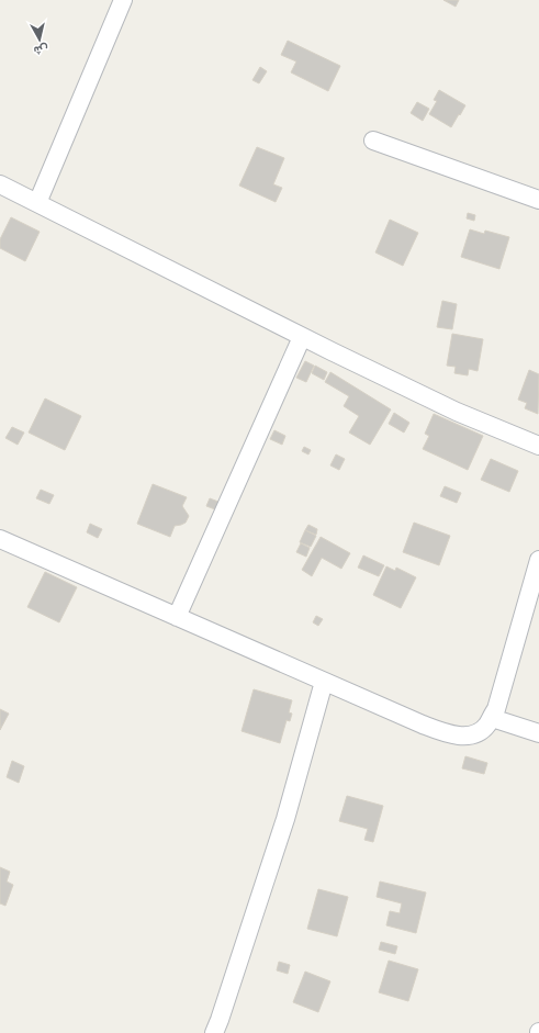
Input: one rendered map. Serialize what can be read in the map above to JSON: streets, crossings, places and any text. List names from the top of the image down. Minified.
{"north":"bottom"}
